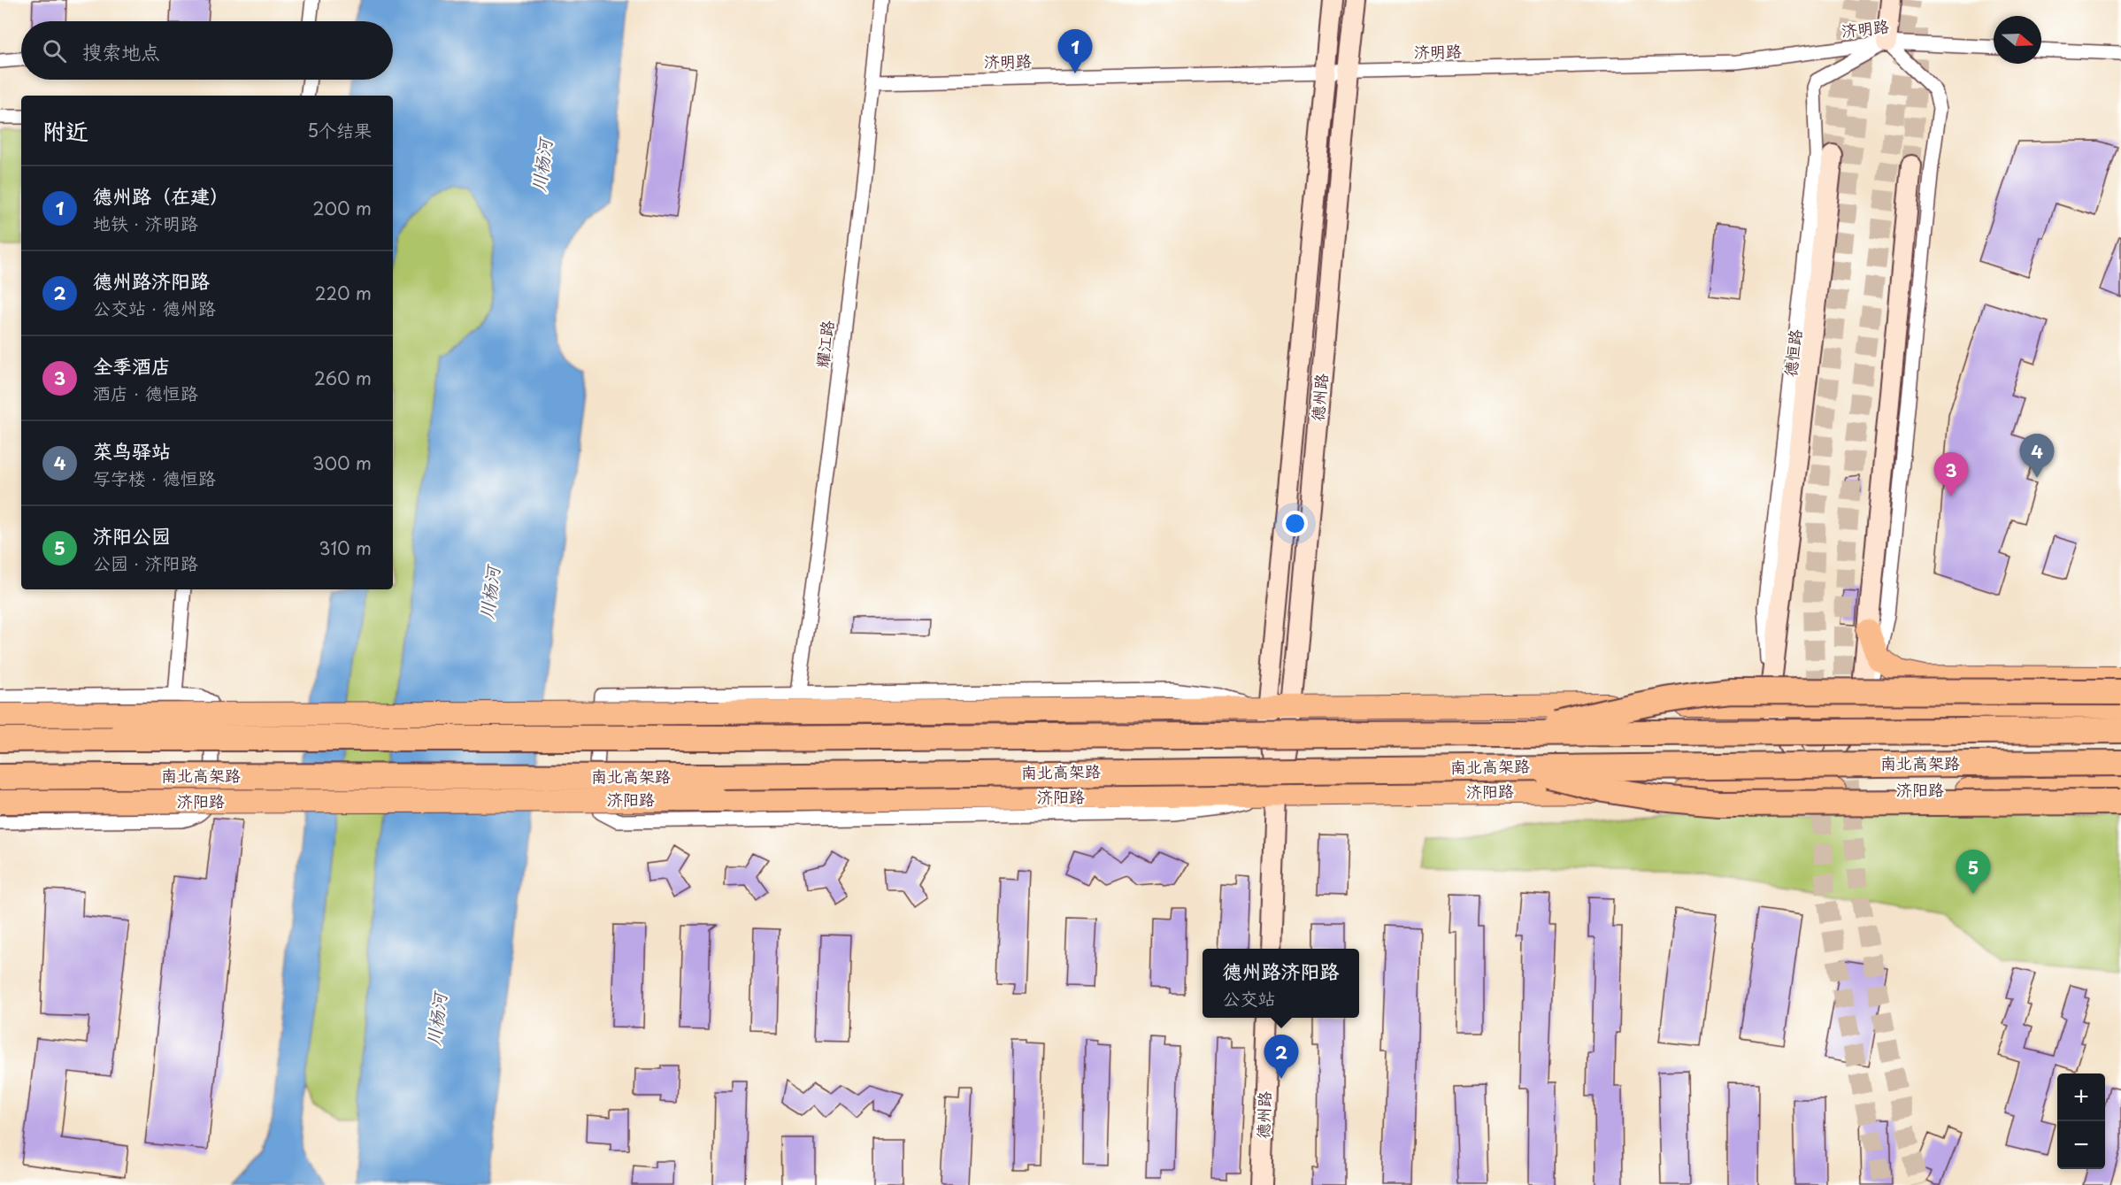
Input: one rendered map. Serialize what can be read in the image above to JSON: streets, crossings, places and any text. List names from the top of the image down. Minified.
{"streets":{"highway":["南北高架路"],"main road":["济阳路"],"street":["济明路","耀江路","德恒路","德州路"]},"crossings":[["济明路","耀江路"],["济明路","德恒路"],["济明路","德州路"],["德州路","济阳路"]],"water":["川杨河"],"north":"right","page":{"search":"搜索地点","pins":["1","4","3","5","2"],"heading":["附近","5个结果"],"list":[{"mark":"1","name":"德州路（在建）","note":"地铁 · 济明路","value":"200 m"},{"mark":"2","name":"德州路济阳路","note":"公交站 · 德州路","value":"220 m"},{"mark":"3","name":"全季酒店","note":"酒店 · 德恒路","value":"260 m"},{"mark":"4","name":"菜鸟驿站","note":"写字楼 · 德恒路","value":"300 m"},{"mark":"5","name":"济阳公园","note":"公园 · 济阳路","value":"310 m"}],"popup":["德州路济阳路","公交站"],"map_buttons":["+","−"]}}
